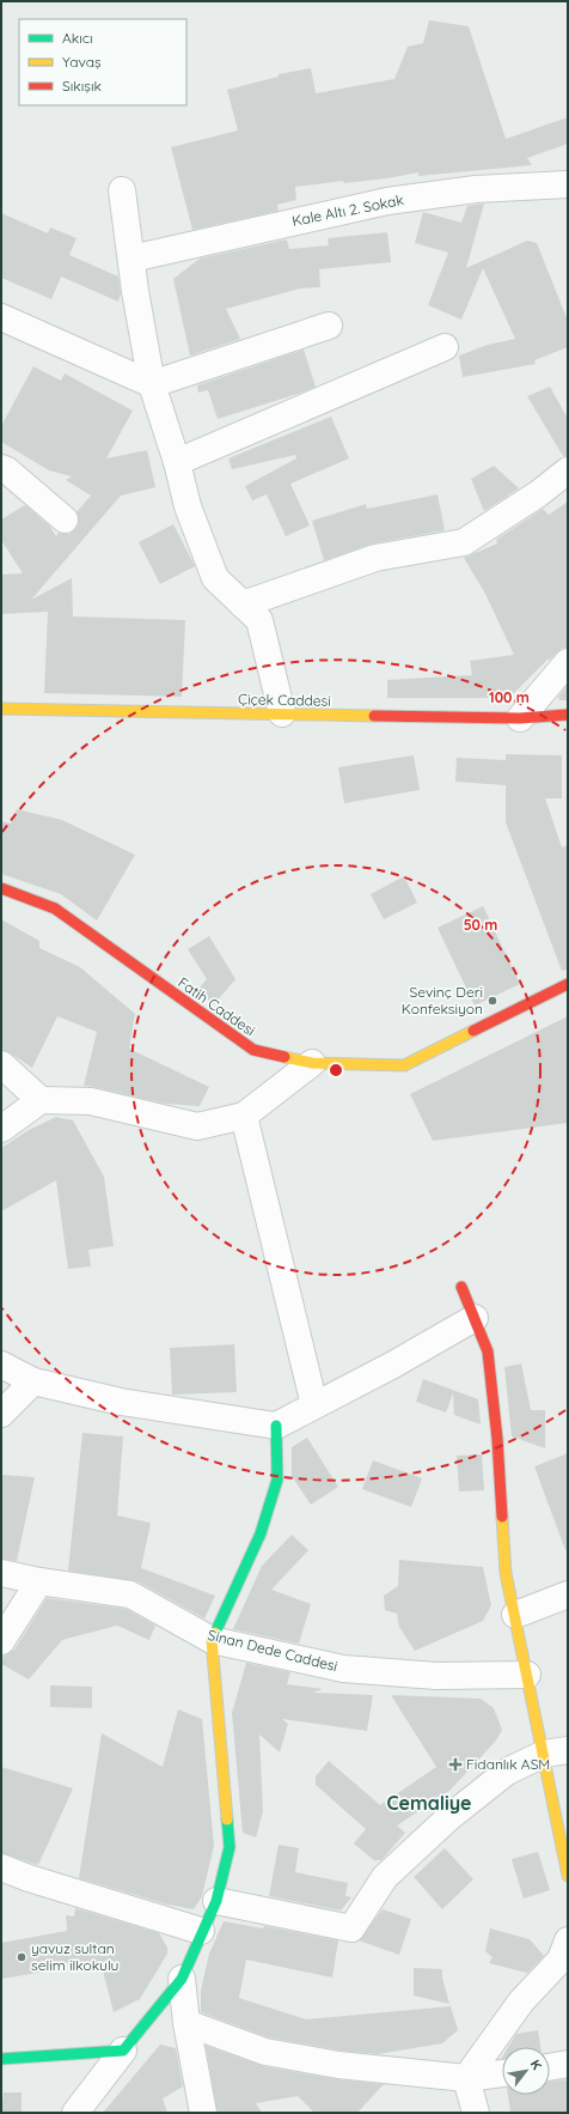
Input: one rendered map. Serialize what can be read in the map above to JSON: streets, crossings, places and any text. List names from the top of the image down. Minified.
{"streets":{"street":["Kale Altı 2. Sokak","Çiçek Caddesi","Fatih Caddesi","Sinan Dede Caddesi"]},"districts":["Cemaliye"],"places":{"other":["Sevinç Deri Konfeksiyon","yavuz sultan selim ilkokulu"],"health":["Fidanlık ASM"]},"legend":["Akıcı","Yavaş","Sıkışık"],"north":"top right","rings":["100 m","50 m"]}
